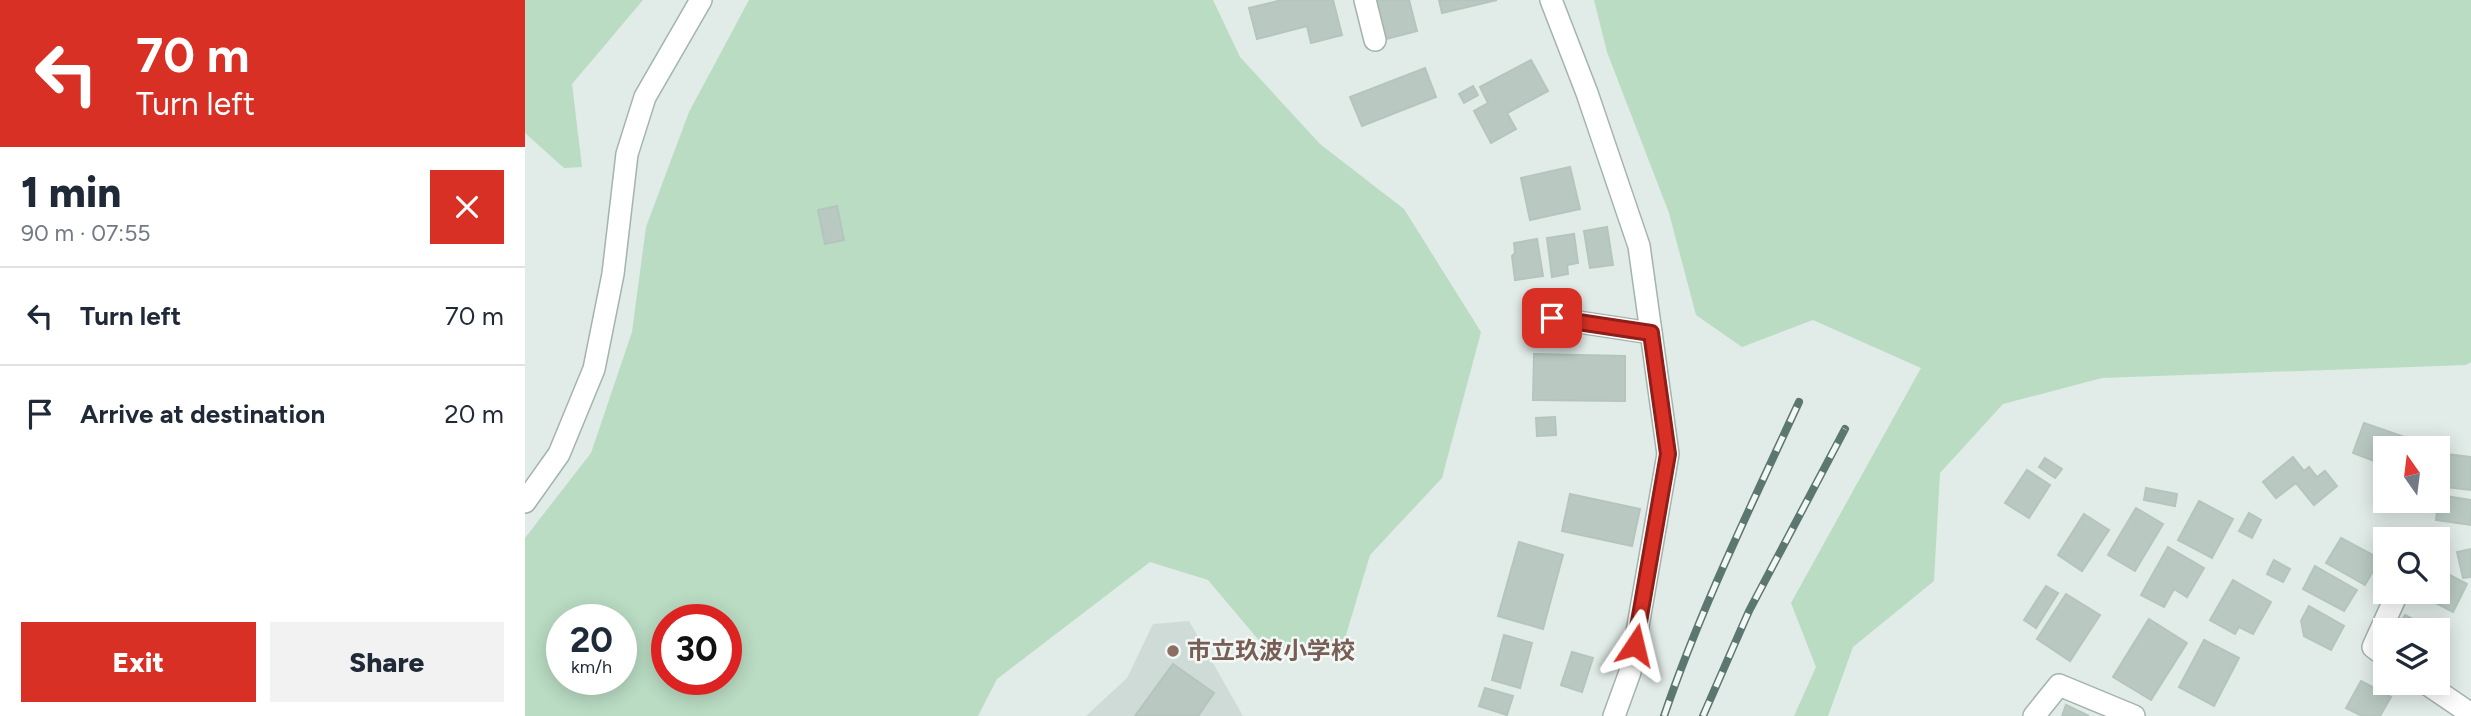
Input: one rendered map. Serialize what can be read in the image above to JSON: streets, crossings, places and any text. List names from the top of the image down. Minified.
{"places":["市立玖波小学校"],"north":"top","page":{"turn":["70 m","Turn left"],"heading":["1 min","90 m · 07:55"],"list":[{"name":"Turn left","value":"70 m"},{"name":"Arrive at destination","value":"20 m"}],"speed":"20 km/h","limit":"30","buttons":["Exit","Share"]}}
